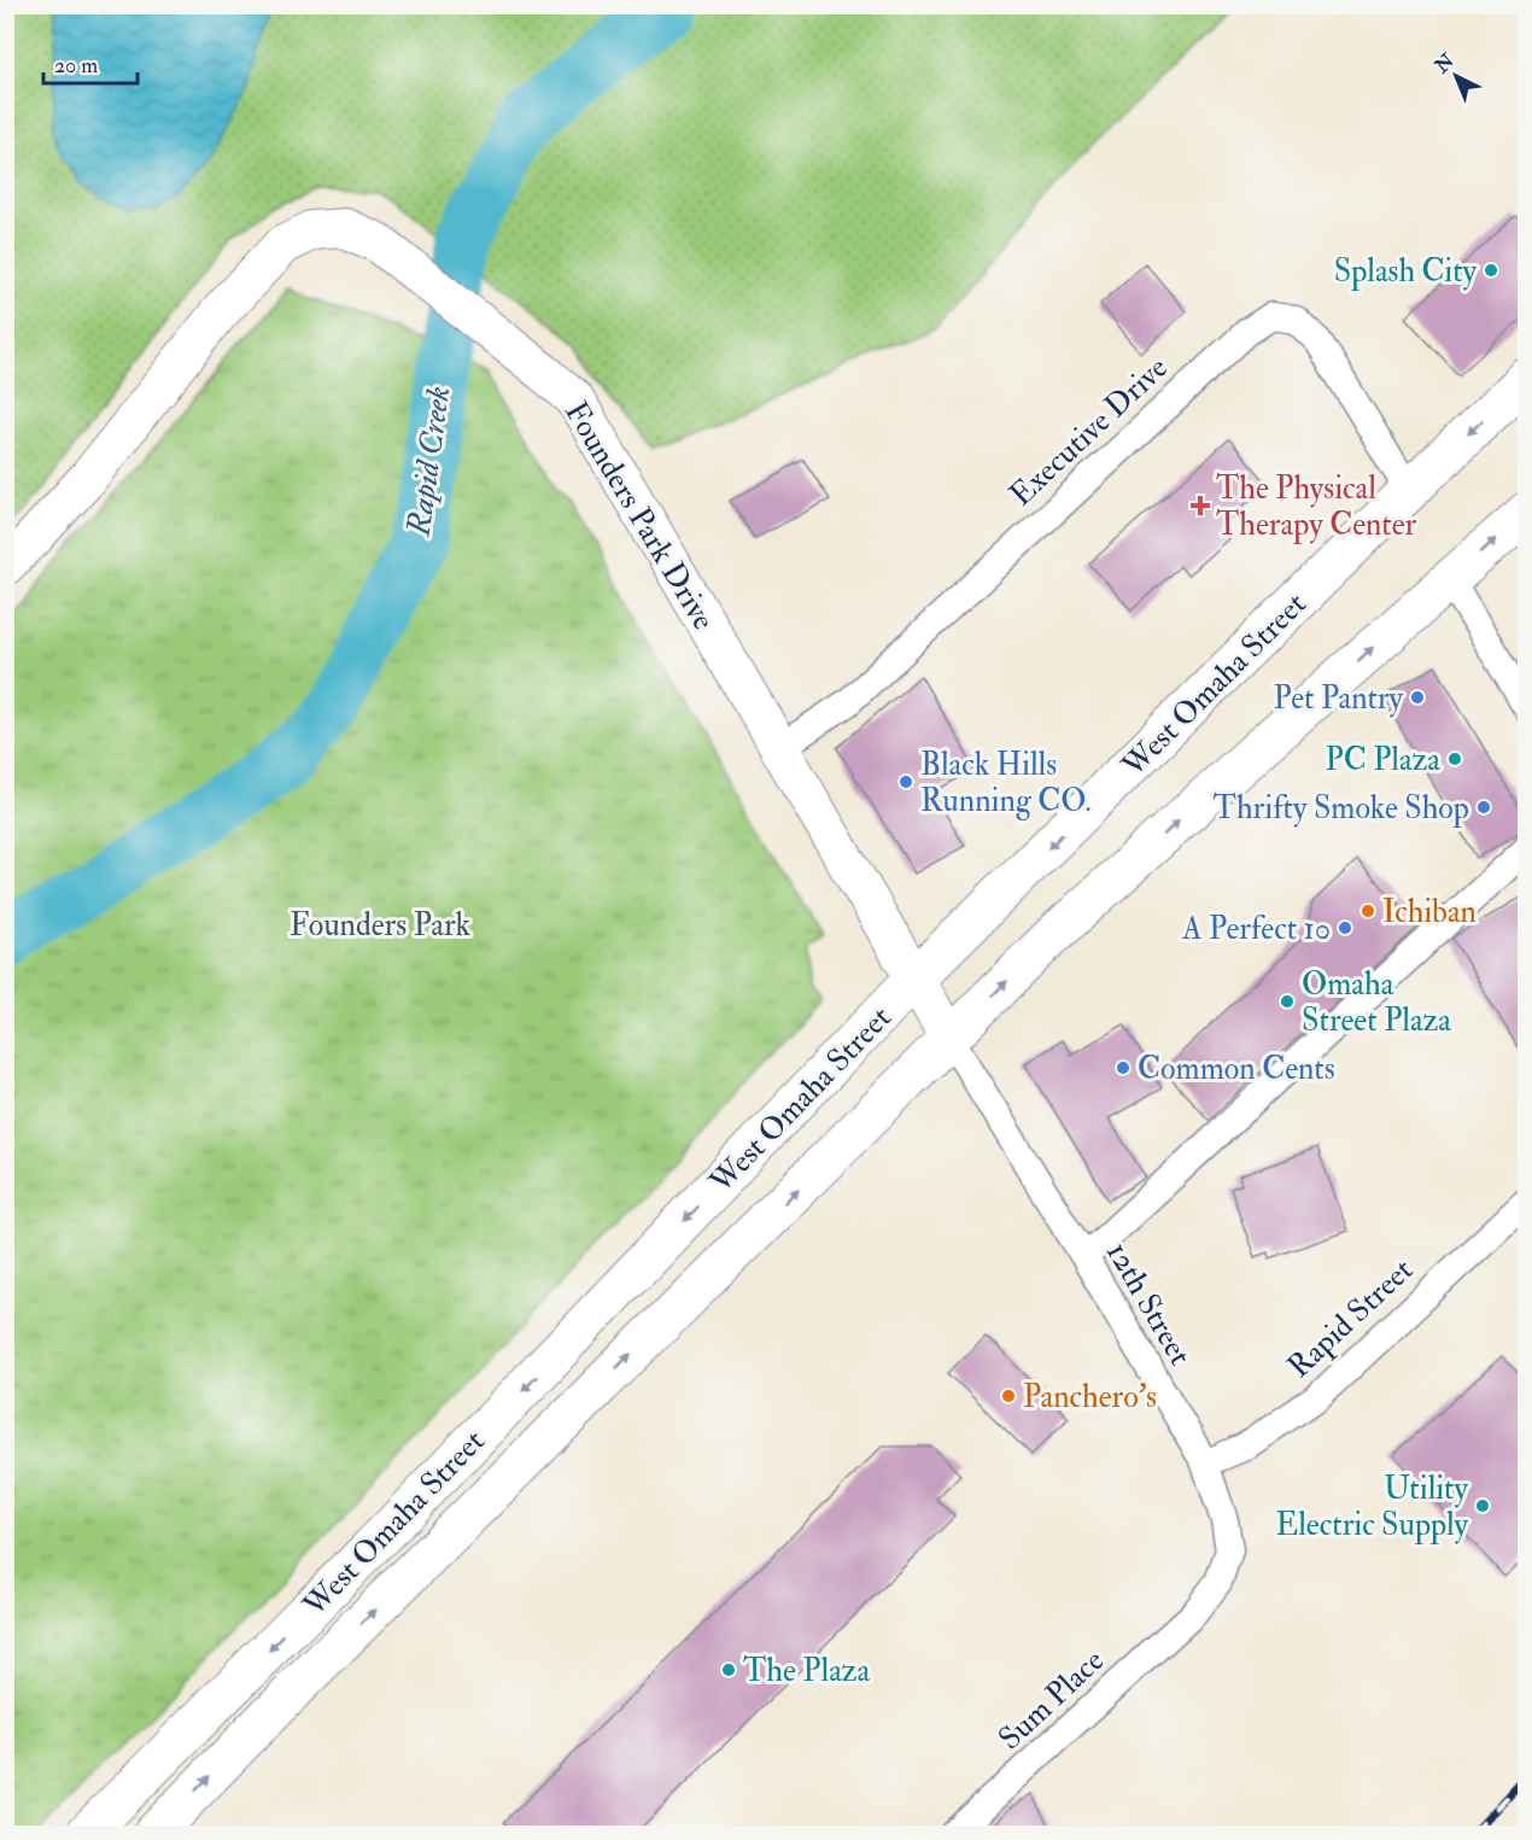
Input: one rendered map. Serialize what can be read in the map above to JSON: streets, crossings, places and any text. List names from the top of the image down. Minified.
{"streets":{"main road":["Founders Park Drive","West Omaha Street"],"street":["Executive Drive","12th Street","Rapid Street","Sum Place"]},"crossings":[["Executive Drive","Founders Park Drive"],["Executive Drive","West Omaha Street"],["Founders Park Drive","West Omaha Street"],["Founders Park Drive","12th Street"],["West Omaha Street","12th Street"],["12th Street","Rapid Street"],["12th Street","Sum Place"]],"water":["Rapid Creek"],"parks":["Founders Park"],"places":{"other":["Splash City","Pet Pantry","PC Plaza","Black Hills Running CO.","Thrifty Smoke Shop","Ichiban","A Perfect 10","Omaha Street Plaza","Common Cents","Panchero's","Utility Electric Supply","The Plaza"],"health":["The Physical Therapy Center"]},"scale_bar":"20 m","north":"top left"}
